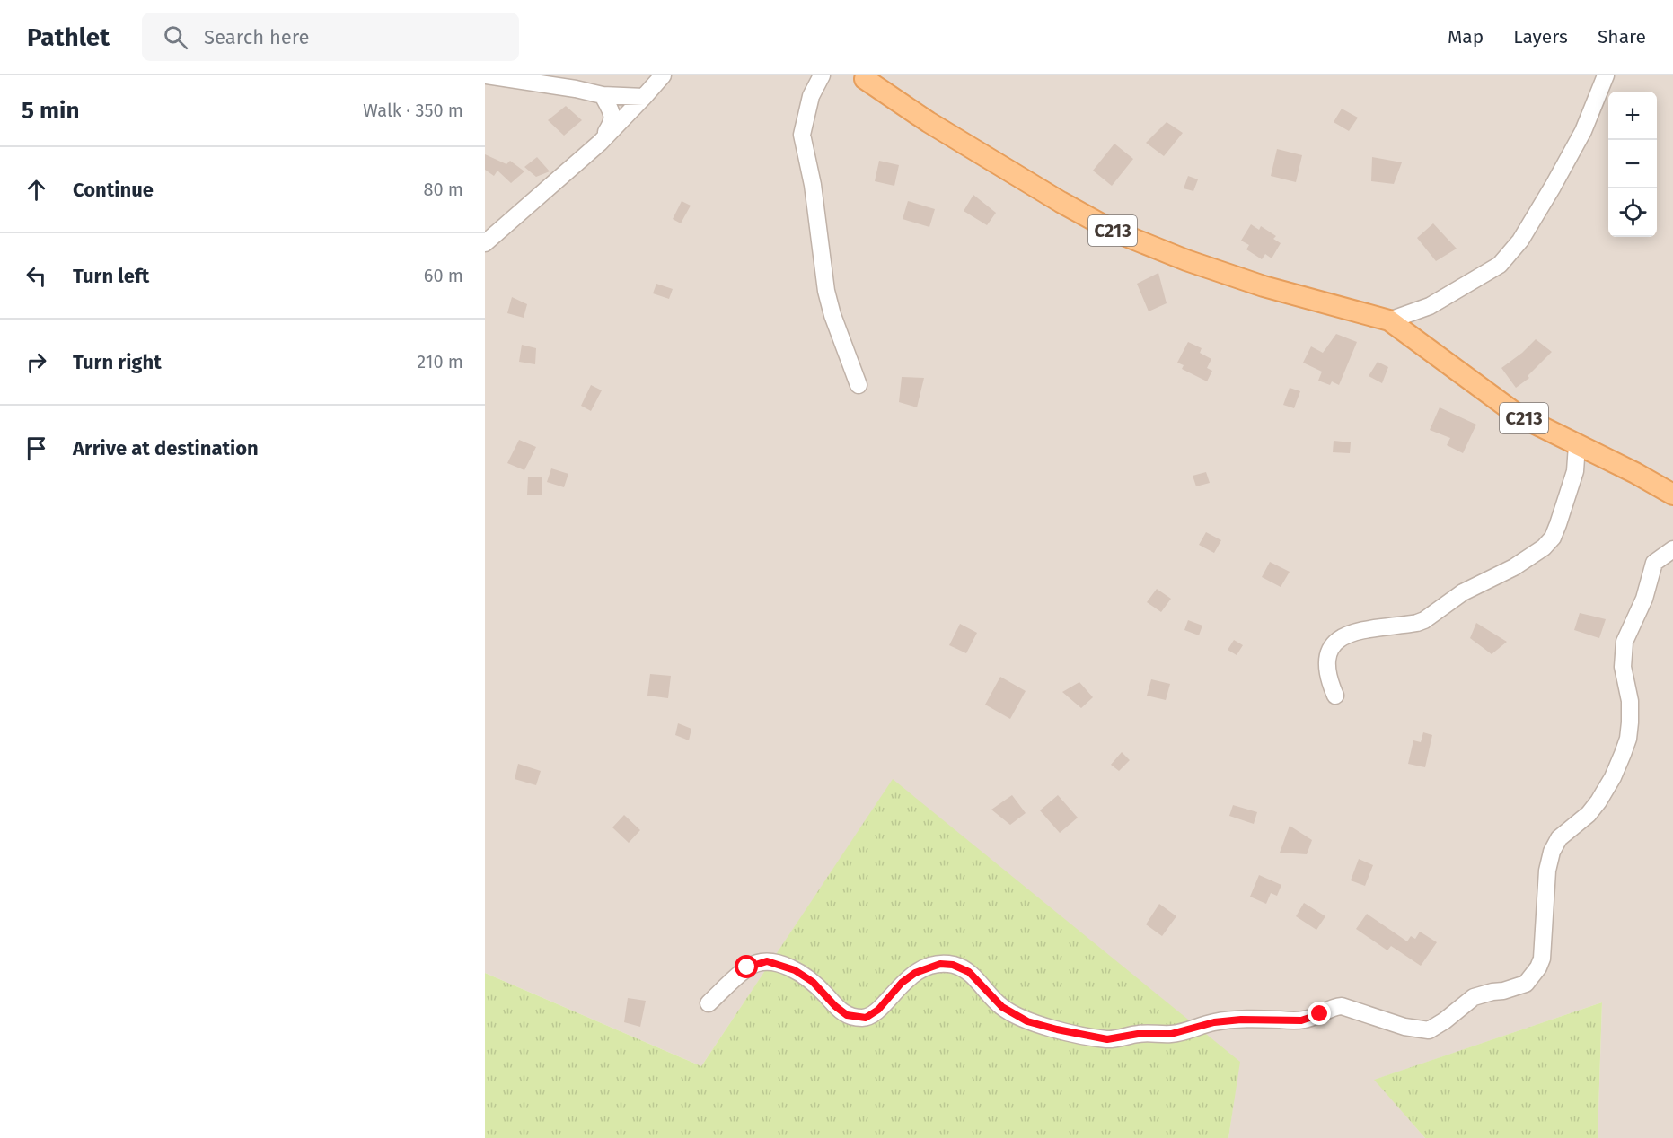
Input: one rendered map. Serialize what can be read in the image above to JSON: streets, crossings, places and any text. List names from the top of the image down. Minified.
{"streets":{"main road":["C213"]},"page":{"header":"Pathlet","search":"Search here","nav":["Map","Layers","Share"],"heading":["5 min","Walk · 350 m"],"map_buttons":["+","−"],"list":[["Continue","80 m"],["Turn left","60 m"],["Turn right","210 m"],"Arrive at destination"]}}
